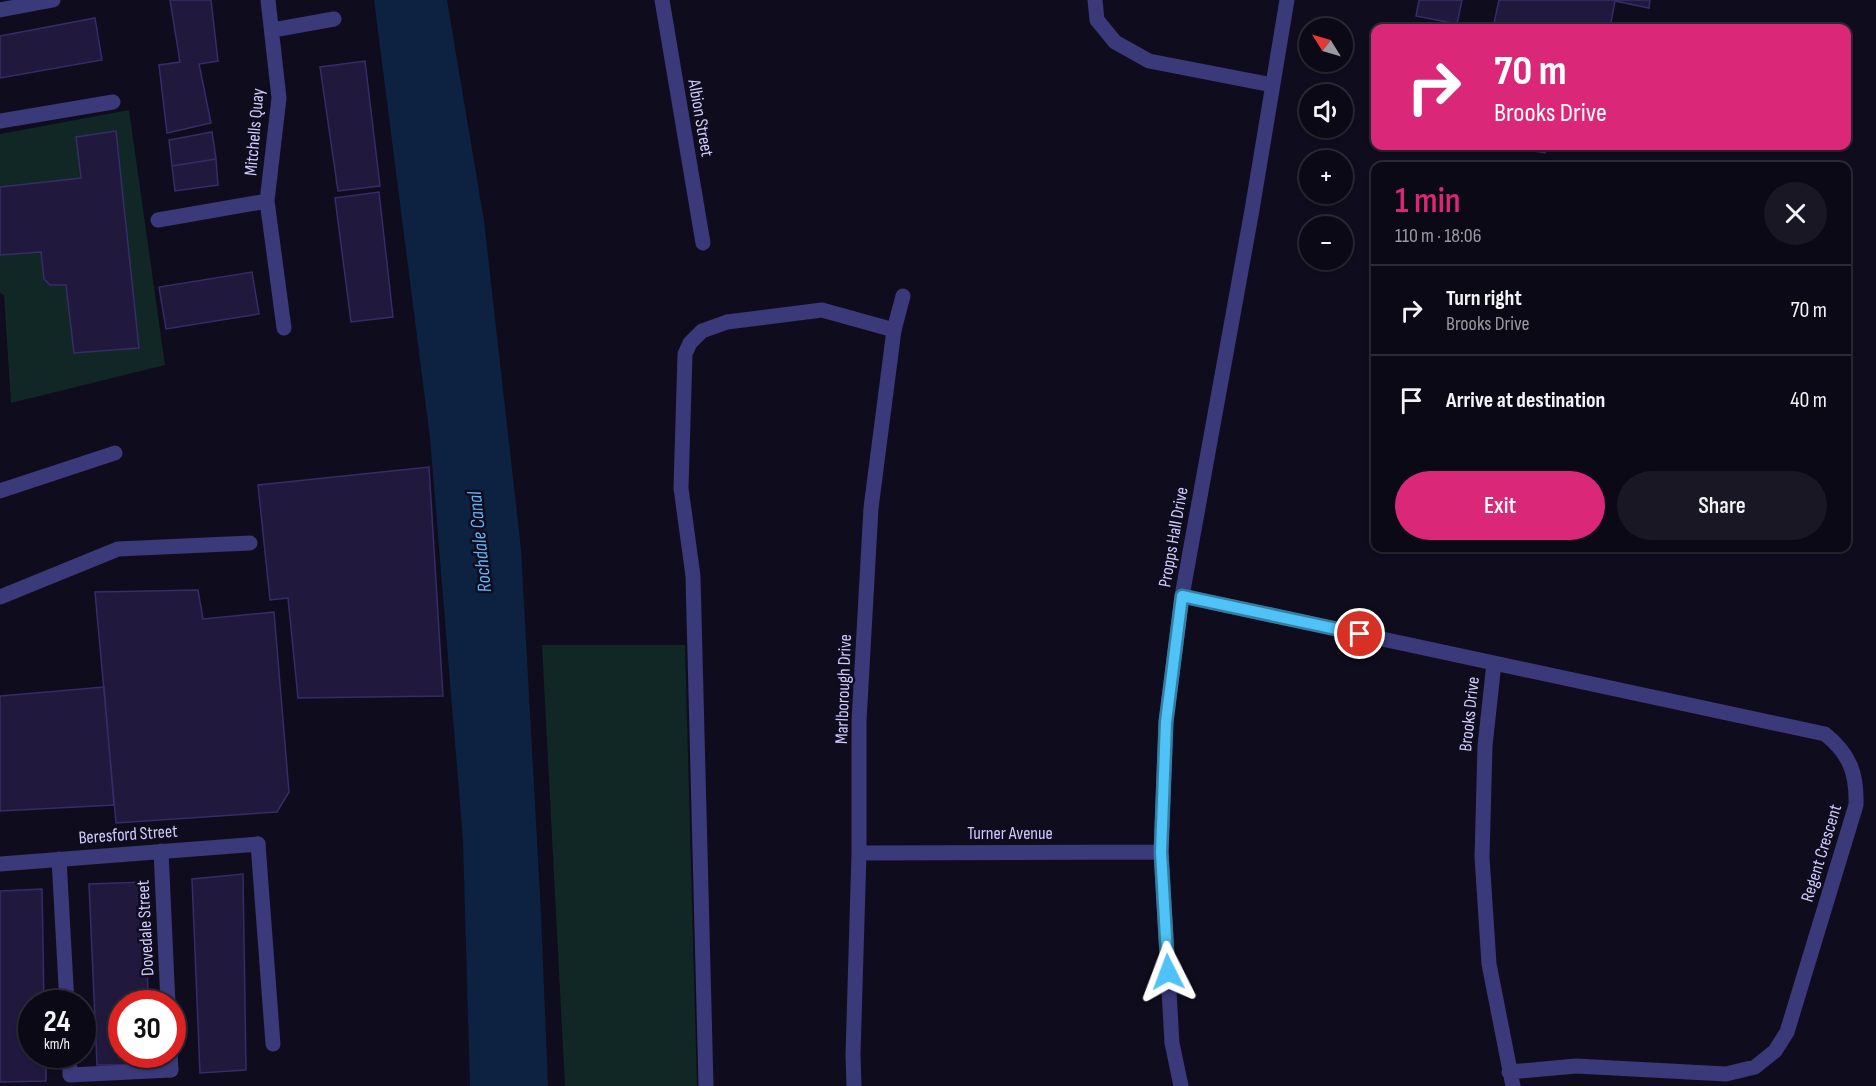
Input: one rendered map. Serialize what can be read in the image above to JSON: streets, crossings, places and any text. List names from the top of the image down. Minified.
{"streets":{"street":["Albion Street","Mitchells Quay","Propps Hall Drive","Marlborough Drive","Brooks Drive","Turner Avenue","Beresford Street","Regent Crescent","Dovedale Street"]},"crossings":[["Propps Hall Drive","Brooks Drive"],["Propps Hall Drive","Turner Avenue"],["Marlborough Drive","Turner Avenue"],["Brooks Drive","Regent Crescent"],["Beresford Street","Dovedale Street"]],"water":["Rochdale Canal"],"north":"top left","page":{"map_buttons":["+","−"],"turn":["70 m","Brooks Drive"],"heading":["1 min","110 m · 18:06"],"list":[{"name":"Turn right","note":"Brooks Drive","value":"70 m"},{"name":"Arrive at destination","value":"40 m"}],"buttons":["Exit","Share"],"speed":"24 km/h","limit":"30"}}
